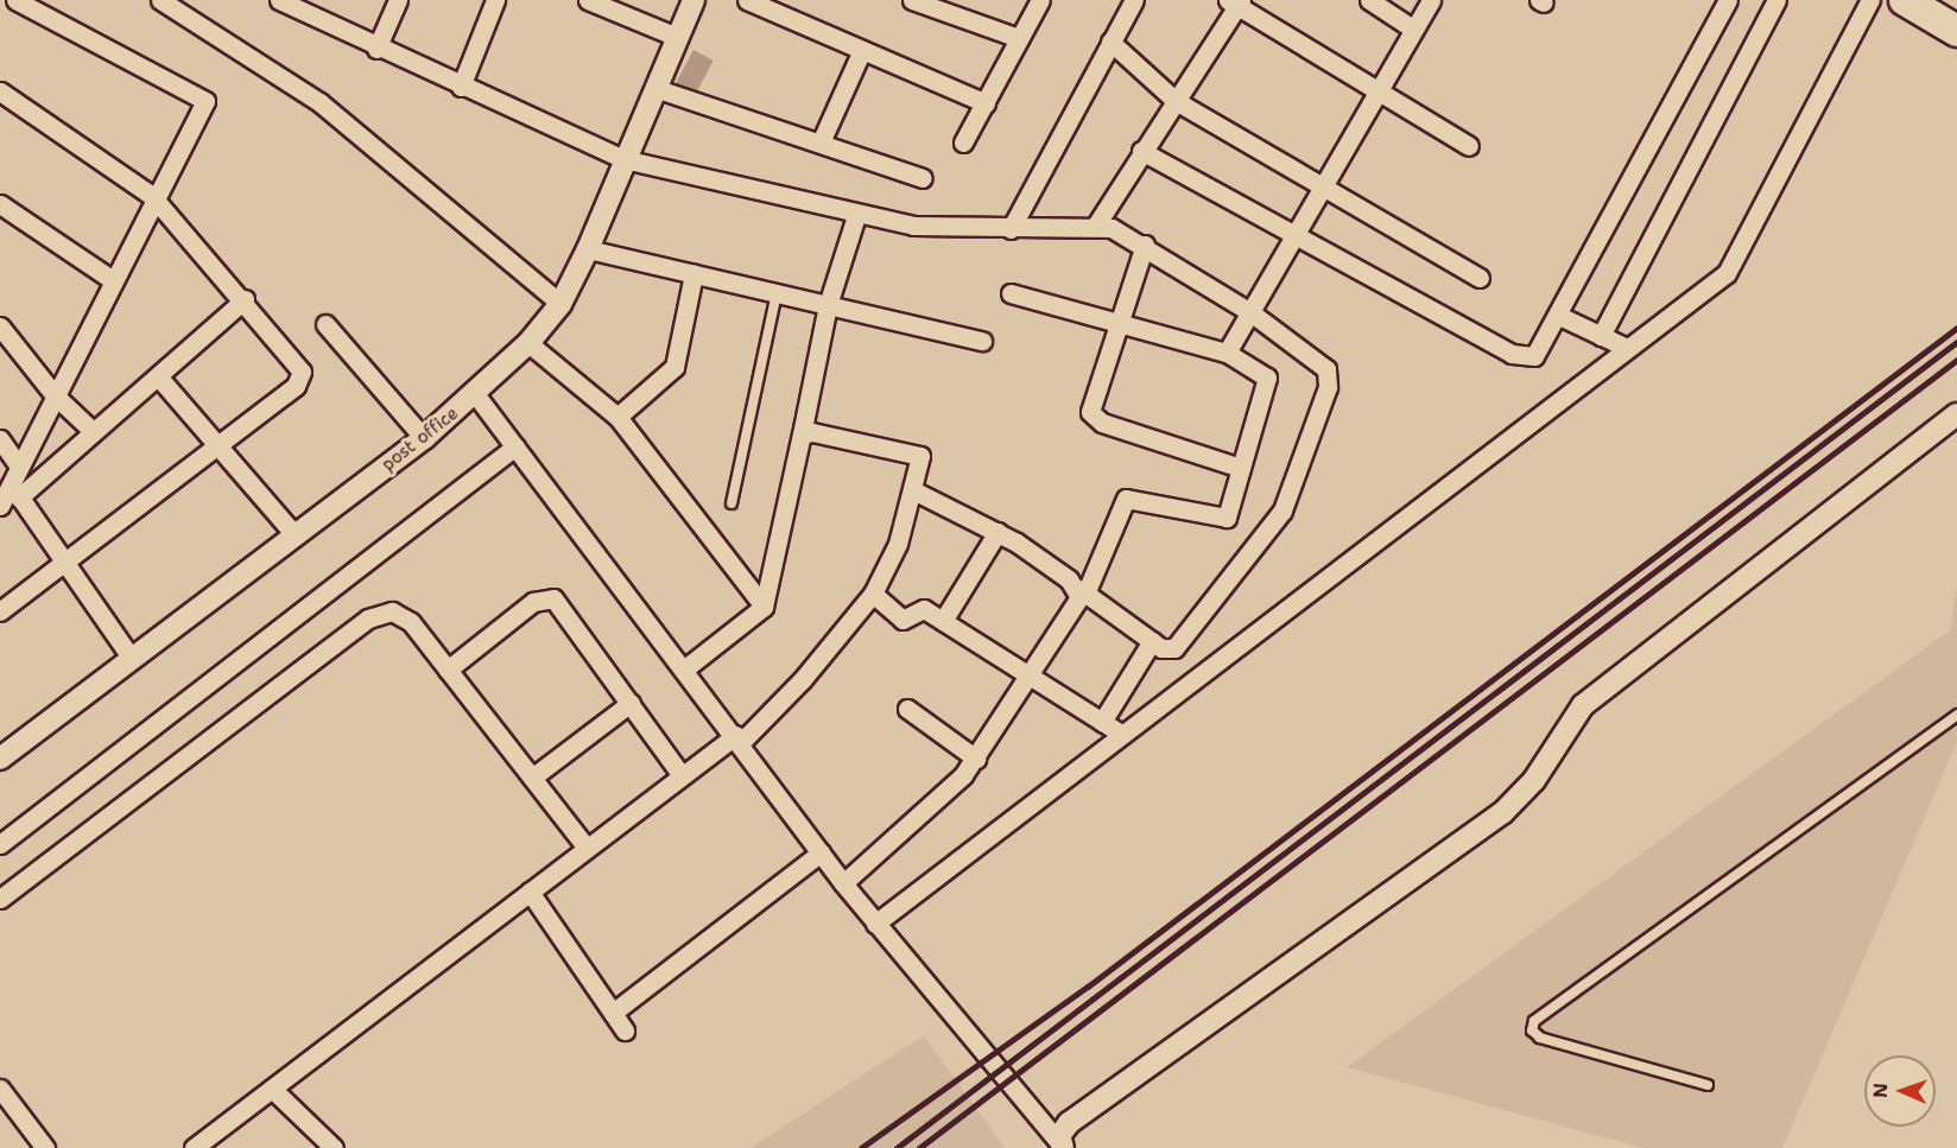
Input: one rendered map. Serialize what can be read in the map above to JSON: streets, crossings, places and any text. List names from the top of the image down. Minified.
{"streets":{"street":["post office"]},"north":"left"}
